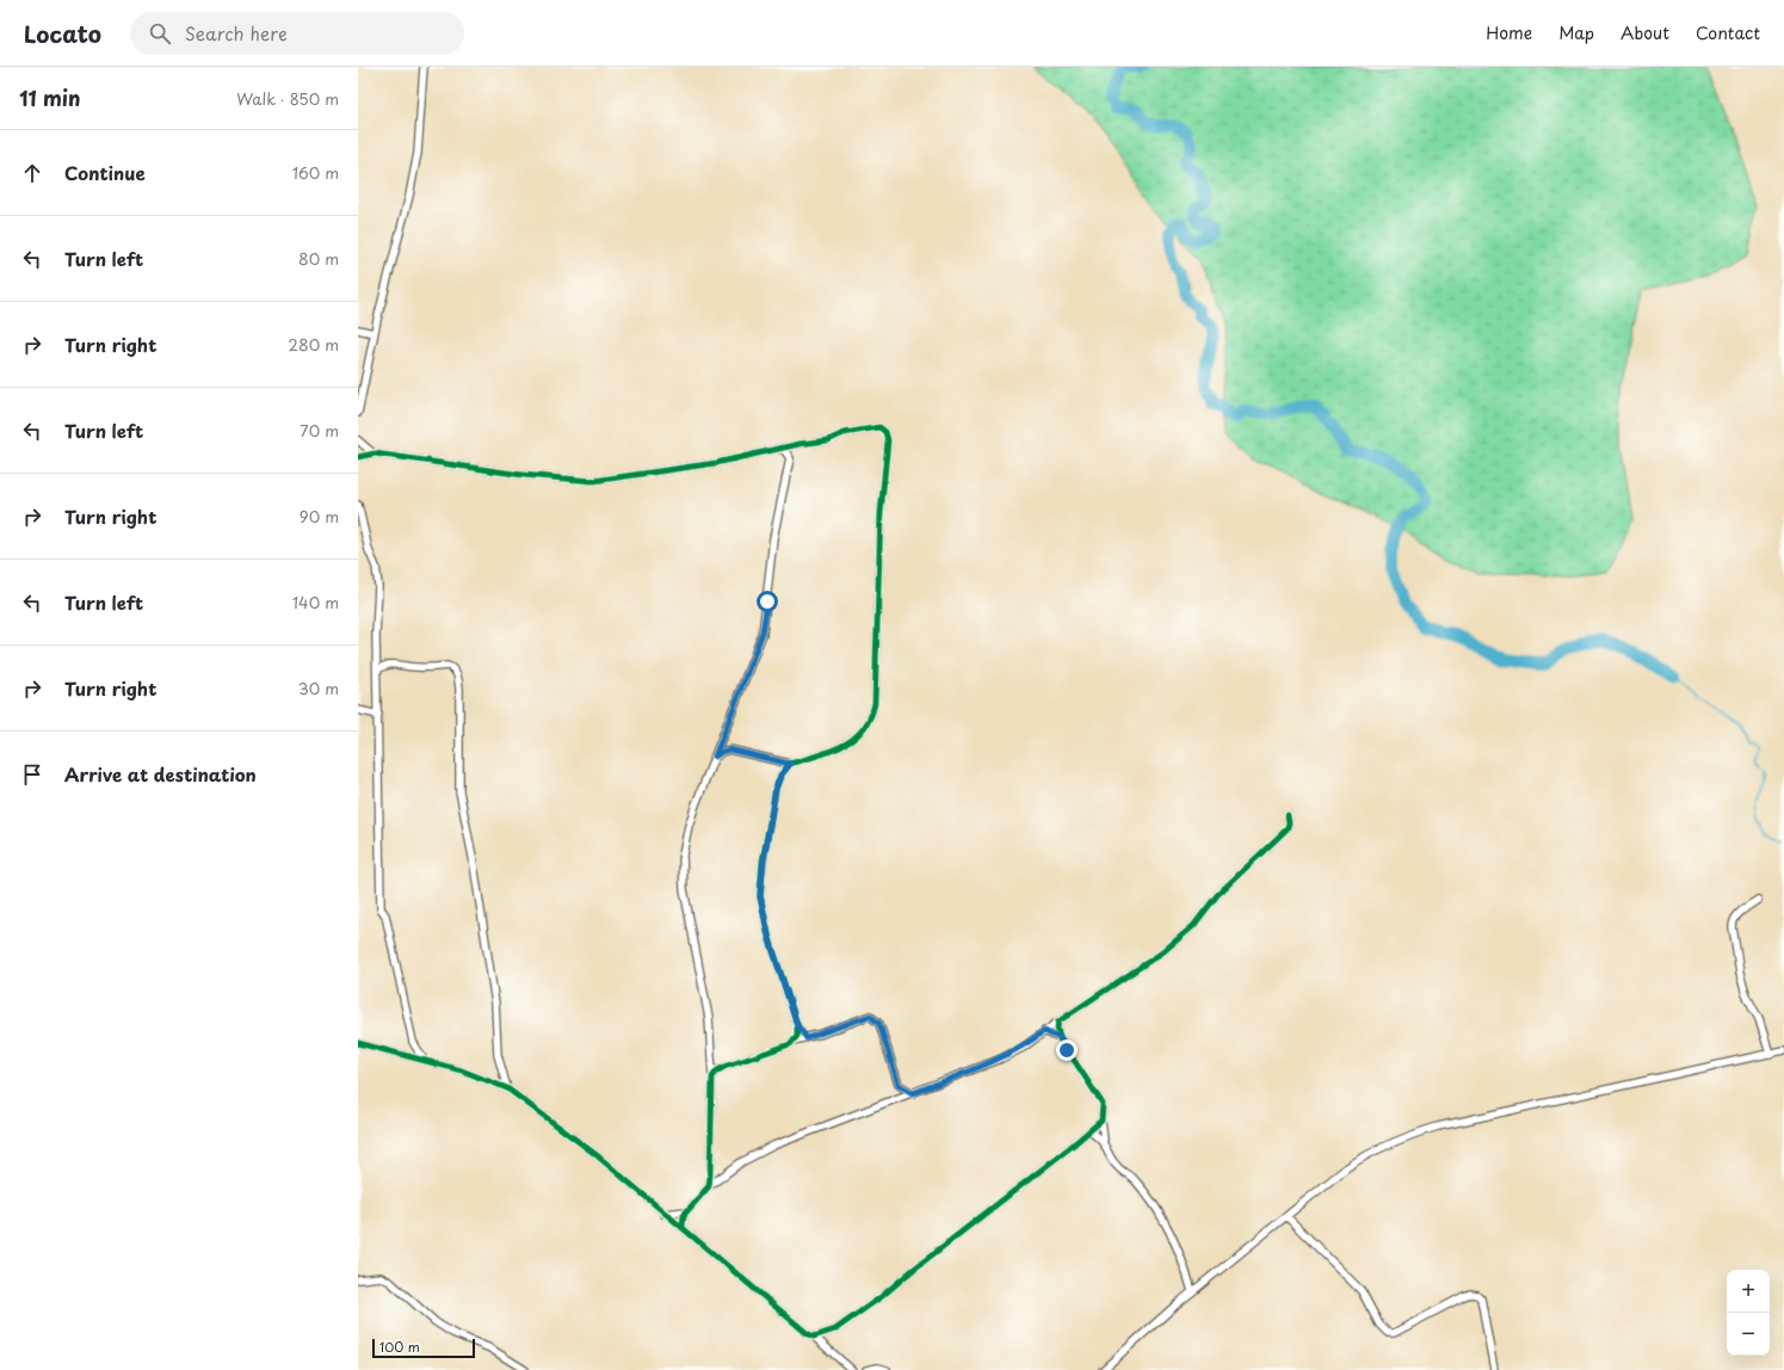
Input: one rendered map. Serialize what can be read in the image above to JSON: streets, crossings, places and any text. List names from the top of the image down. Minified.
{"scale_bar":"100 m","page":{"header":"Locato","search":"Search here","nav":["Home","Map","About","Contact"],"heading":["11 min","Walk · 850 m"],"list":[["Continue","160 m"],["Turn left","80 m"],["Turn right","280 m"],["Turn left","70 m"],["Turn right","90 m"],["Turn left","140 m"],["Turn right","30 m"],"Arrive at destination"],"map_buttons":["+","−"],"scale":"100 m"}}
